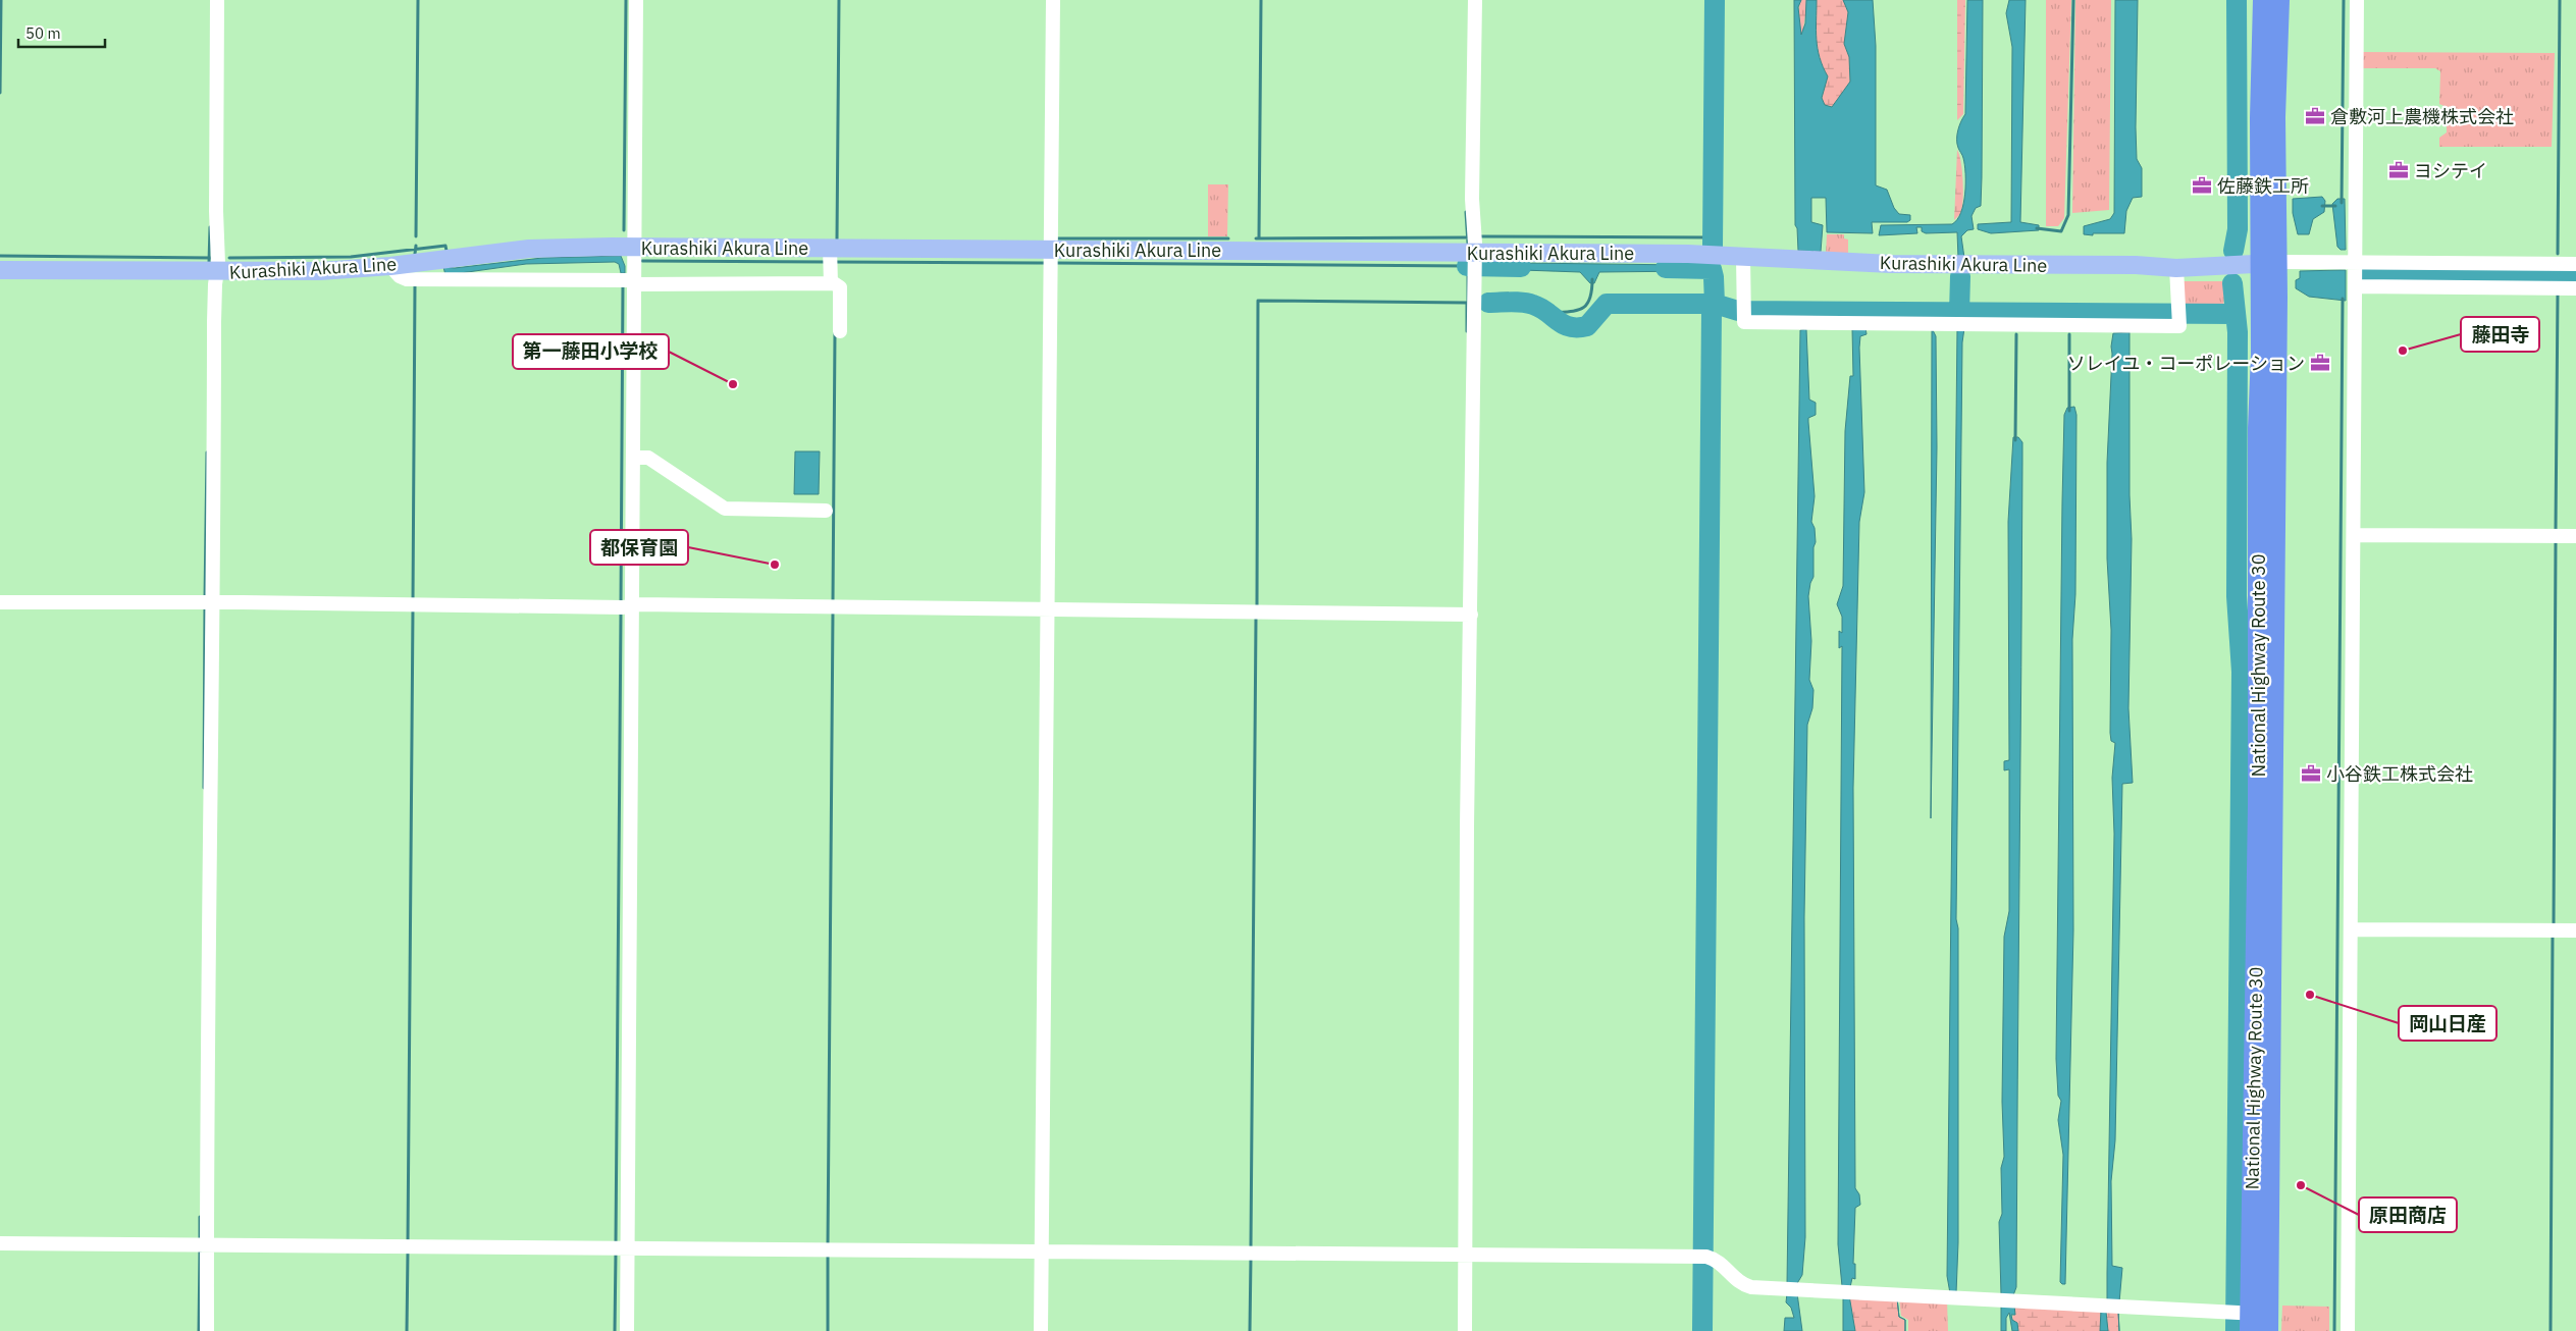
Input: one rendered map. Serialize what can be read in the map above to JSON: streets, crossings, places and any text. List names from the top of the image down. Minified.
{"streets":{"highway":["National Highway Route 30"],"main road":["Kurashiki Akura Line"]},"crossings":[["Kurashiki Akura Line","National Highway Route 30"]],"places":{"office":["倉敷河上農機株式会社","ヨシテイ","佐藤鉄工所","ソレイユ・コーポレーション","小谷鉄工株式会社"],"other":["藤田寺","第一藤田小学校","都保育園","岡山日産","原田商店"]},"scale_bar":"50 m"}
